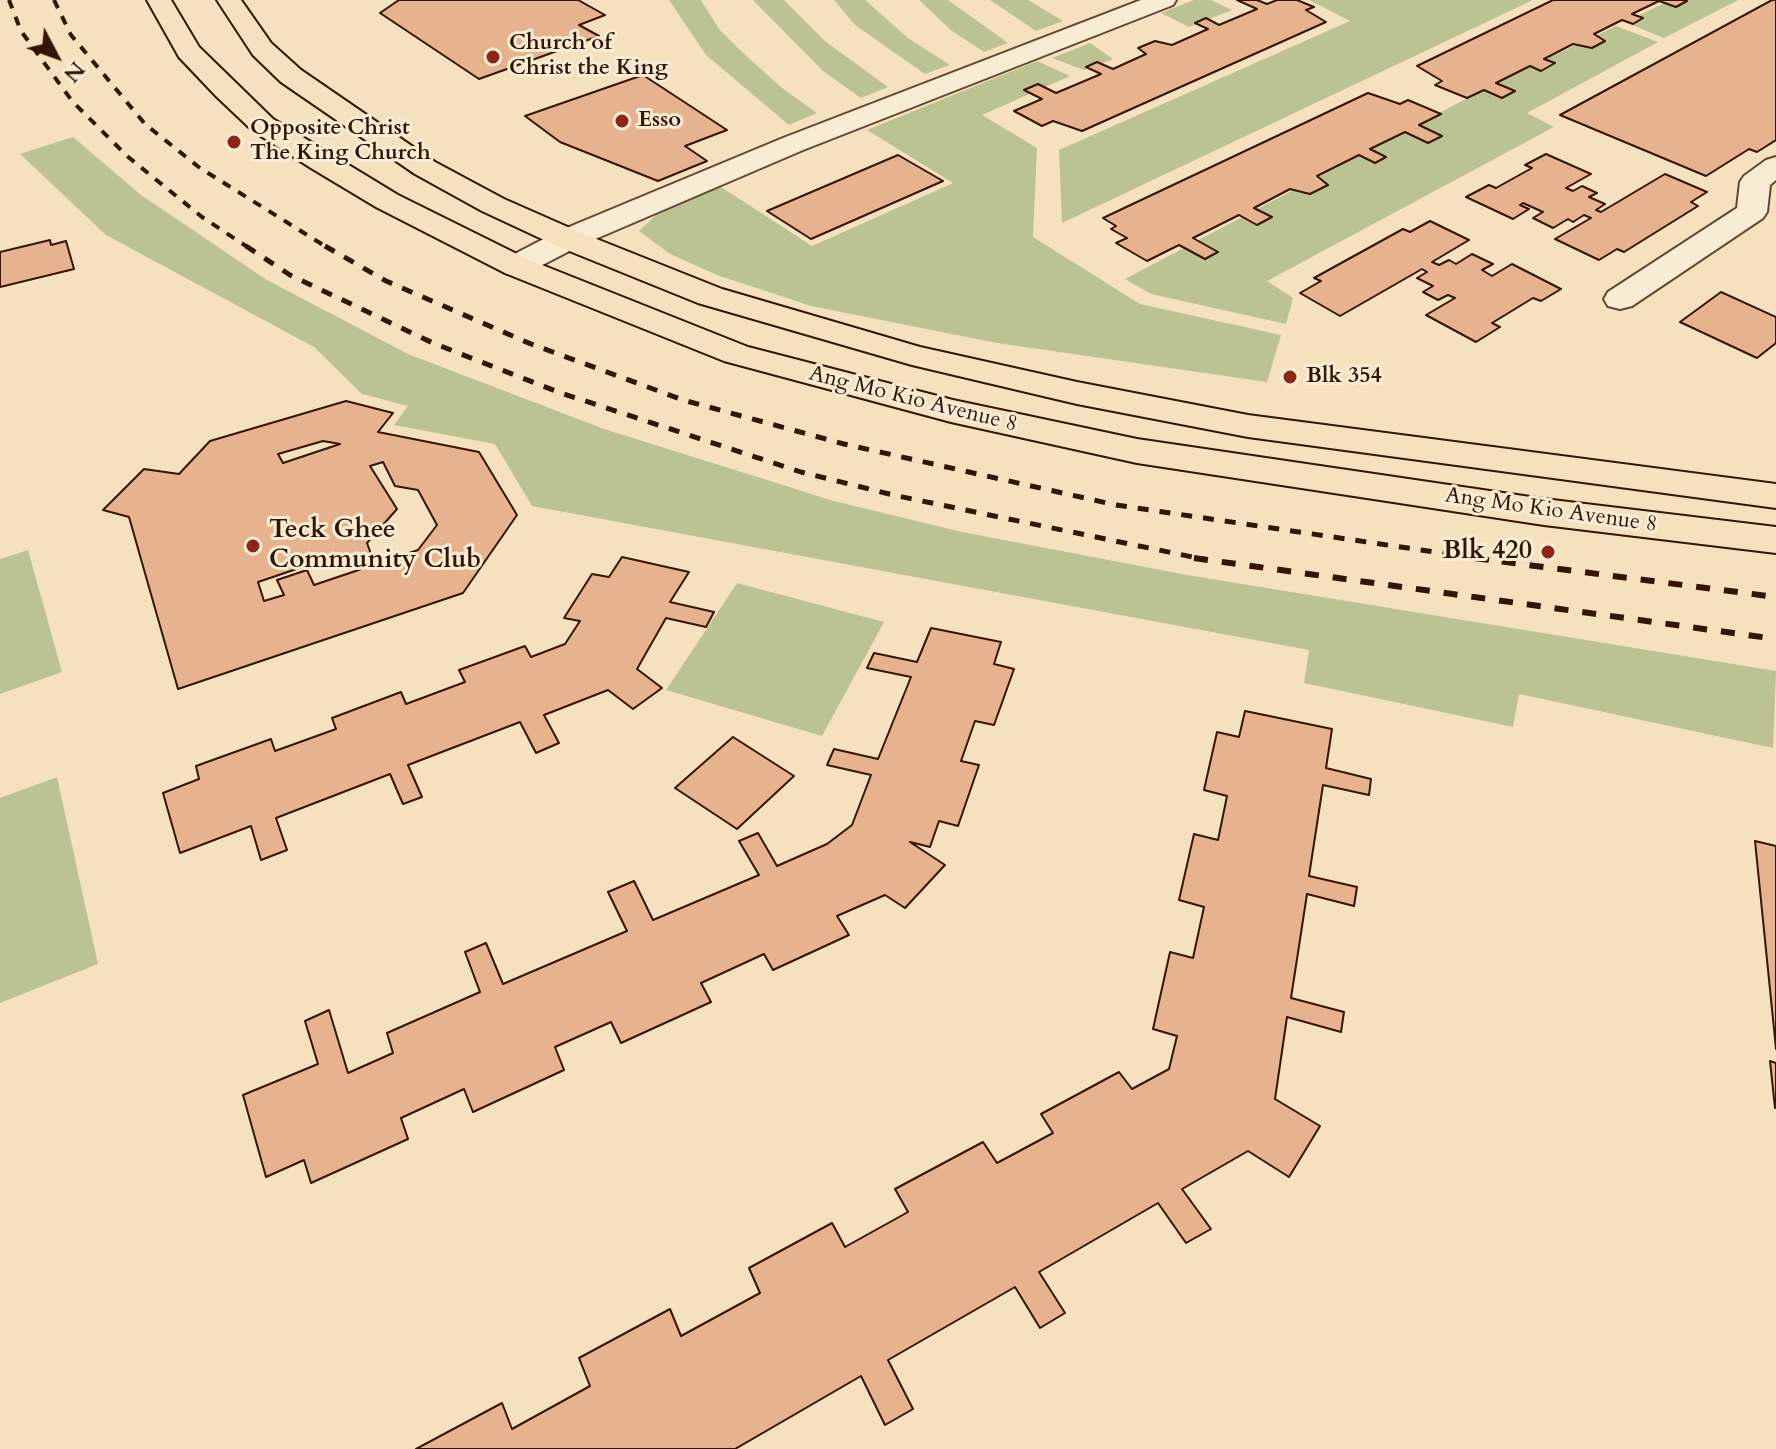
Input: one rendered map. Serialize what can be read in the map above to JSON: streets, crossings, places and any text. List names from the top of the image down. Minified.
{"streets":{"main road":["Ang Mo Kio Avenue 8"]},"places":["Church of Christ the King","Esso","Opposite Christ The King Church","Blk 354","Teck Ghee Community Club","Blk 420"],"north":"bottom right"}
